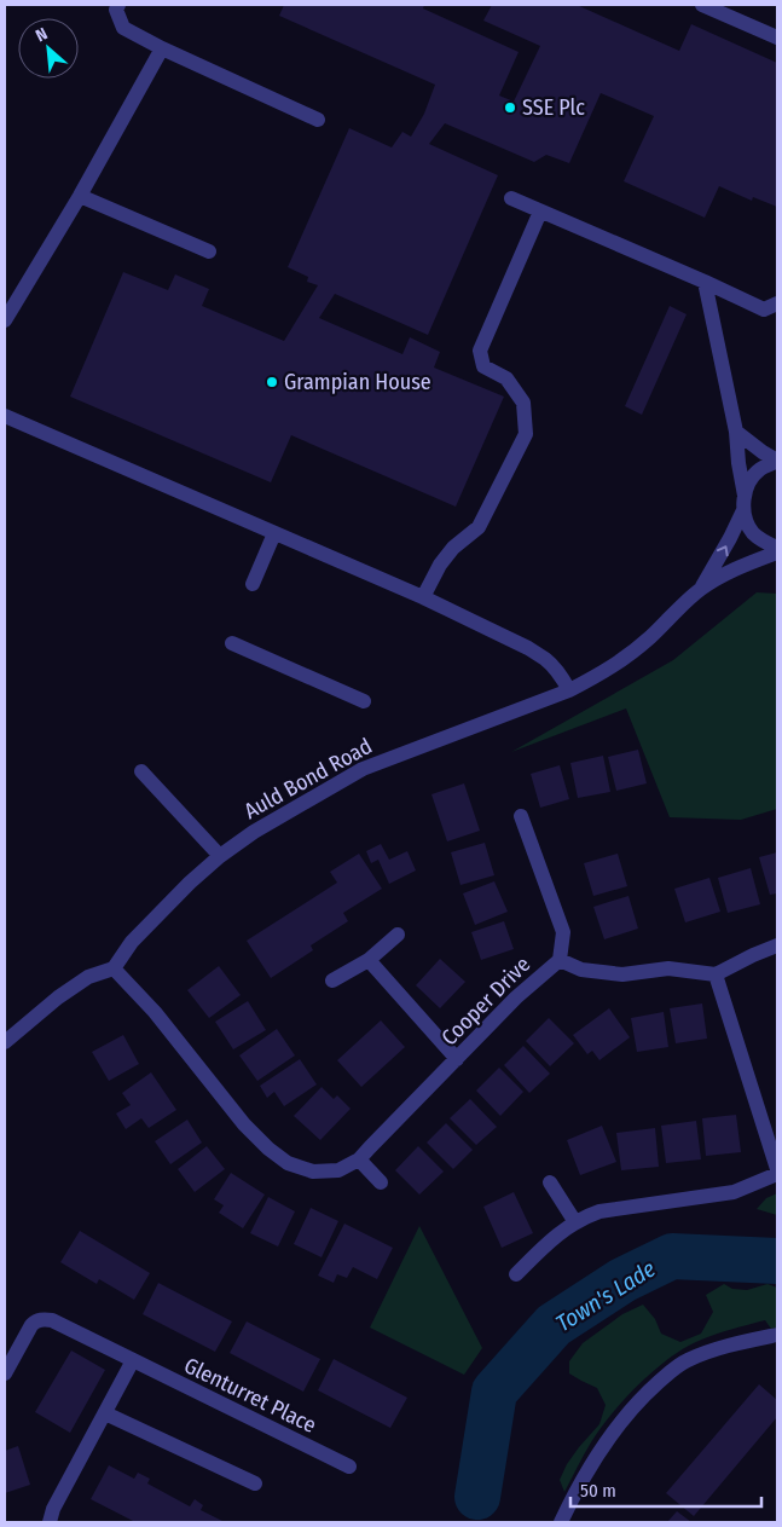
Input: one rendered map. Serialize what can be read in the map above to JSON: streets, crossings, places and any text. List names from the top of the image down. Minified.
{"streets":{"street":["Auld Bond Road","Cooper Drive","Glenturret Place"]},"crossings":[["Auld Bond Road","Cooper Drive"]],"water":["Town's Lade"],"places":["SSE Plc","Grampian House"],"scale_bar":"50 m","north":"top left"}
